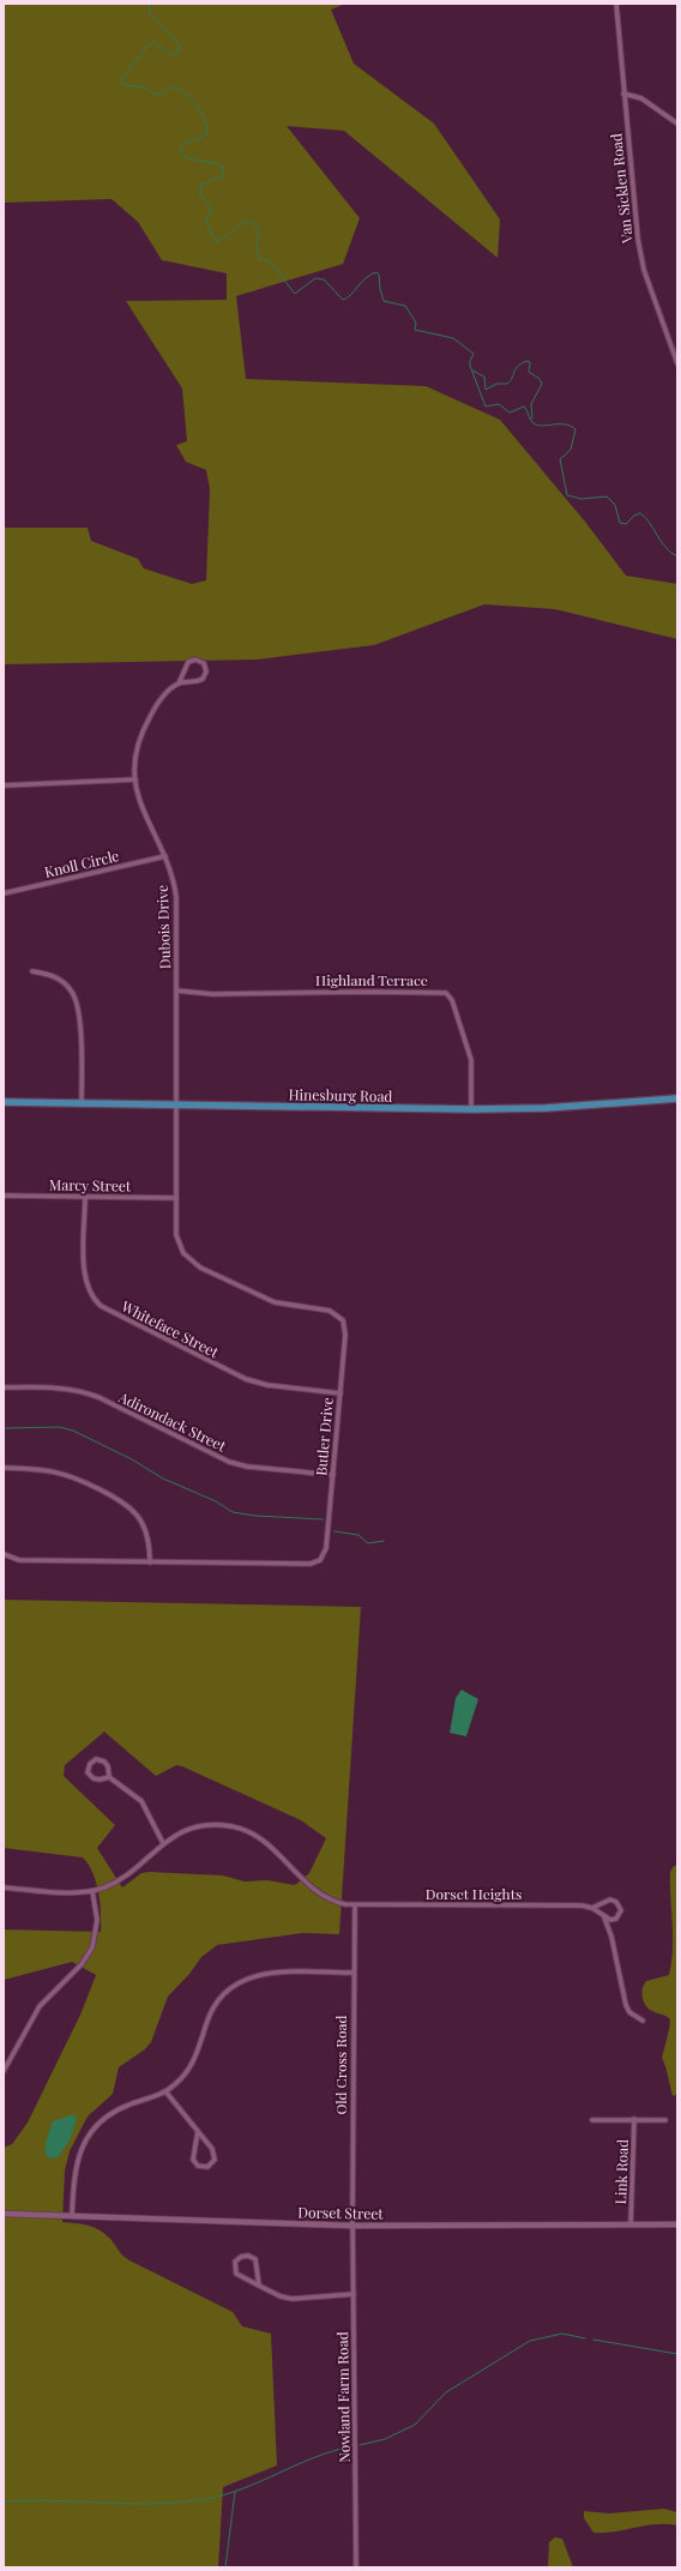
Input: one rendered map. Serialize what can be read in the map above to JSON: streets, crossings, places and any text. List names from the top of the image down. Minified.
{"streets":{"main road":["Hinesburg Road"],"street":["Van Sicklen Road","Knoll Circle","Dubois Drive","Highland Terrace","Marcy Street","Whiteface Street","Adirondack Street","Butler Drive","Dorset Heights","Old Cross Road","Link Road","Dorset Street","Nowland Farm Road"]},"crossings":[["Knoll Circle","Dubois Drive"],["Dubois Drive","Highland Terrace"],["Dubois Drive","Hinesburg Road"],["Dubois Drive","Butler Drive"],["Highland Terrace","Hinesburg Road"],["Hinesburg Road","Butler Drive"],["Marcy Street","Whiteface Street"],["Marcy Street","Butler Drive"],["Whiteface Street","Butler Drive"],["Adirondack Street","Butler Drive"],["Dorset Heights","Old Cross Road"],["Old Cross Road","Dorset Street"],["Old Cross Road","Nowland Farm Road"],["Link Road","Dorset Street"],["Dorset Street","Nowland Farm Road"]]}
